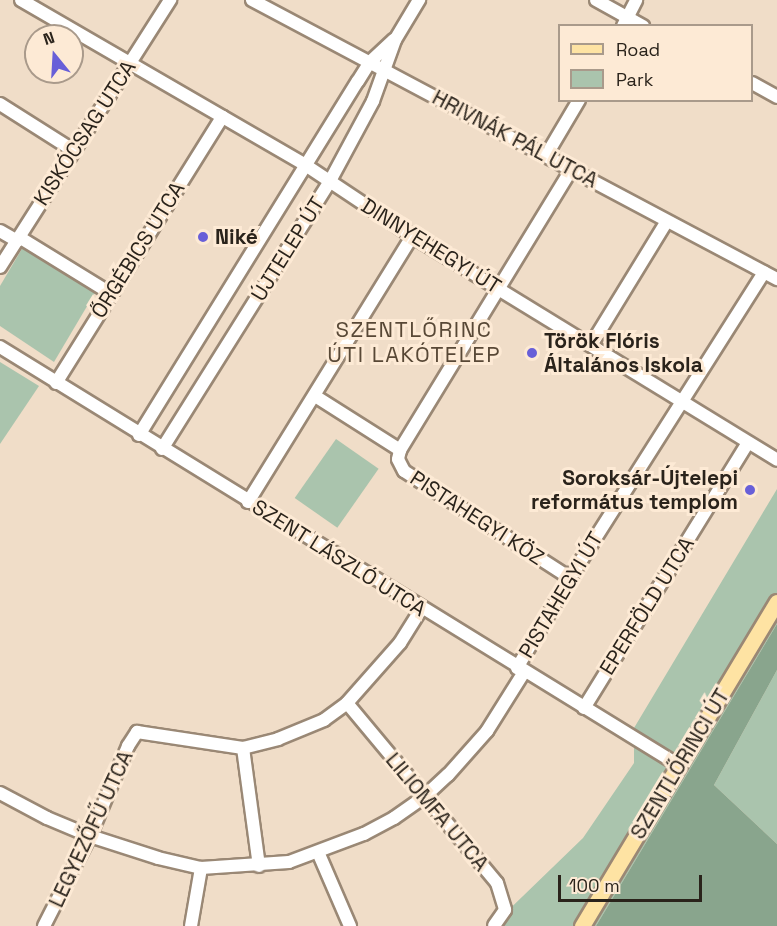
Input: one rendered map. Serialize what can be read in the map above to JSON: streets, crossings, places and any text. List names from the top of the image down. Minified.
{"streets":{"main road":["SZENTLŐRINCI ÚT"],"street":["KISKÓCSAG UTCA","HRIVNÁK PÁL UTCA","DINNYEHEGYI ÚT","ÚJTELEP ÚT","ŐRGÉBICS UTCA","PISTAHEGYI KÖZ","SZENT LÁSZLÓ UTCA","PISTAHEGYI ÚT","EPERFÖLD UTCA","LILIOMFA UTCA","LEGYEZŐFŰ UTCA"]},"crossings":[["KISKÓCSAG UTCA","DINNYEHEGYI ÚT"],["HRIVNÁK PÁL UTCA","ÚJTELEP ÚT"],["HRIVNÁK PÁL UTCA","PISTAHEGYI ÚT"],["DINNYEHEGYI ÚT","ÚJTELEP ÚT"],["DINNYEHEGYI ÚT","ŐRGÉBICS UTCA"],["DINNYEHEGYI ÚT","PISTAHEGYI ÚT"],["DINNYEHEGYI ÚT","EPERFÖLD UTCA"],["ÚJTELEP ÚT","SZENT LÁSZLÓ UTCA"],["ŐRGÉBICS UTCA","SZENT LÁSZLÓ UTCA"],["PISTAHEGYI KÖZ","PISTAHEGYI ÚT"],["SZENT LÁSZLÓ UTCA","PISTAHEGYI ÚT"],["SZENT LÁSZLÓ UTCA","EPERFÖLD UTCA"],["SZENT LÁSZLÓ UTCA","SZENTLŐRINCI ÚT"],["PISTAHEGYI ÚT","LILIOMFA UTCA"],["PISTAHEGYI ÚT","LEGYEZŐFŰ UTCA"]],"districts":["SZENTLŐRINC ÚTI LAKÓTELEP"],"places":["Niké","Török Flóris Általános Iskola","Soroksár-Újtelepi református templom"],"legend":["Road","Park"],"scale_bar":"100 m","north":"top"}
